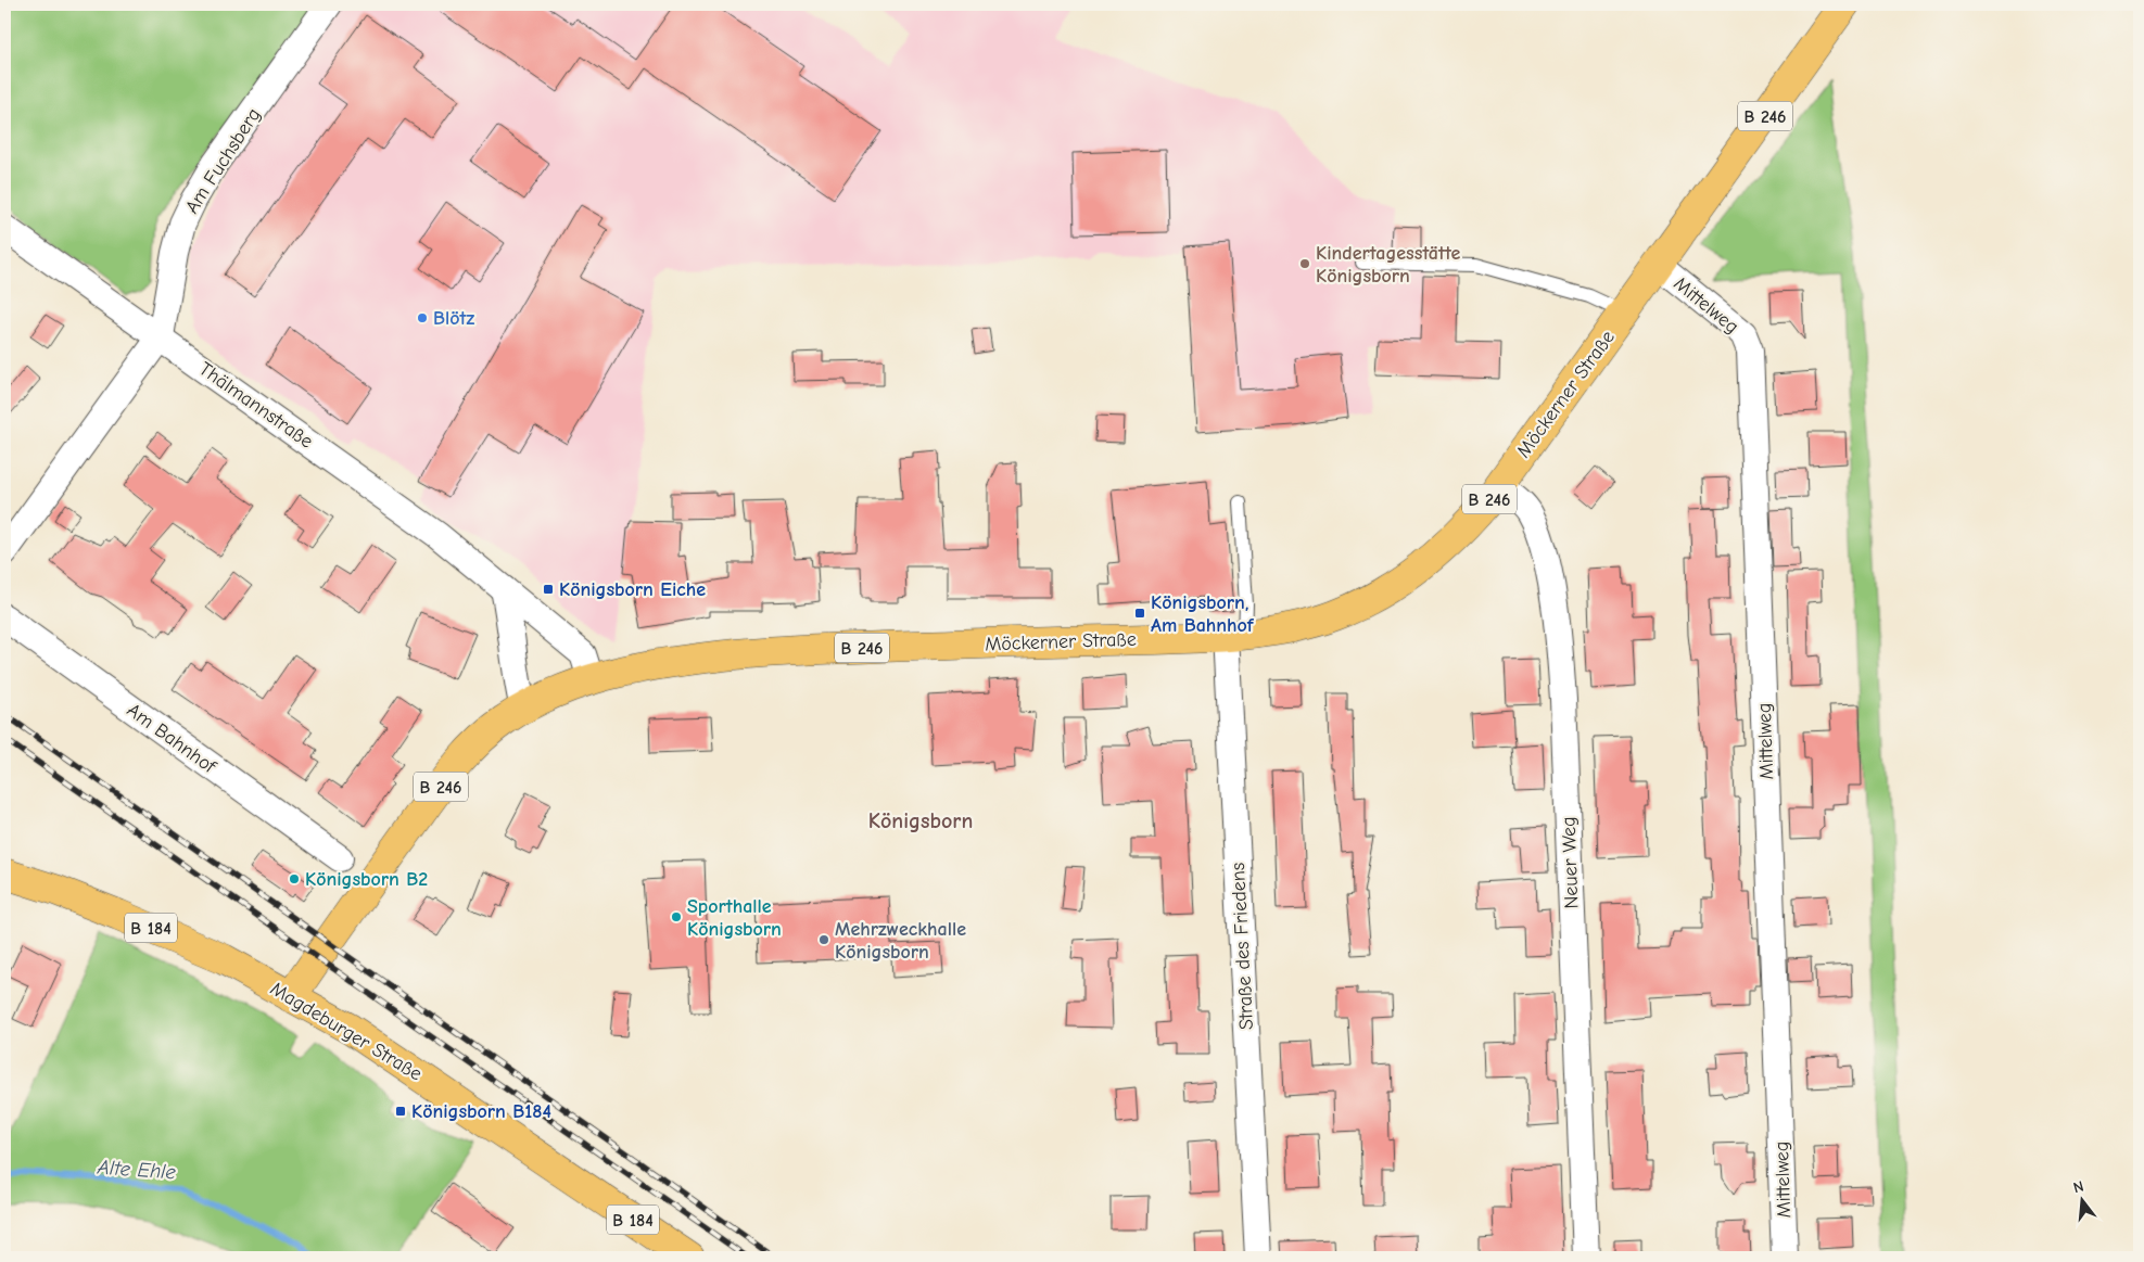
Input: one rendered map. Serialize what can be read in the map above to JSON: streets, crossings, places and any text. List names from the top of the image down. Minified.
{"streets":{"main road":["B 246","Möckerner Straße","B 184","Magdeburger Straße"],"street":["Am Fuchsberg","Mittelweg","Thälmannstraße","Am Bahnhof","Neuer Weg","Straße des Friedens"]},"crossings":[["Am Fuchsberg","Thälmannstraße"],["Mittelweg","Möckerner Straße"],["Möckerner Straße","Thälmannstraße"],["Möckerner Straße","Neuer Weg"],["Möckerner Straße","Straße des Friedens"],["Möckerner Straße","Magdeburger Straße"]],"districts":["Königsborn"],"water":["Alte Ehle"],"places":{"other":["Kindertagesstätte Königsborn","Blötz","Königsborn B2","Sporthalle Königsborn","Mehrzweckhalle Königsborn"],"transit":["Königsborn Eiche","Königsborn, Am Bahnhof","Königsborn B184"]},"north":"top"}
